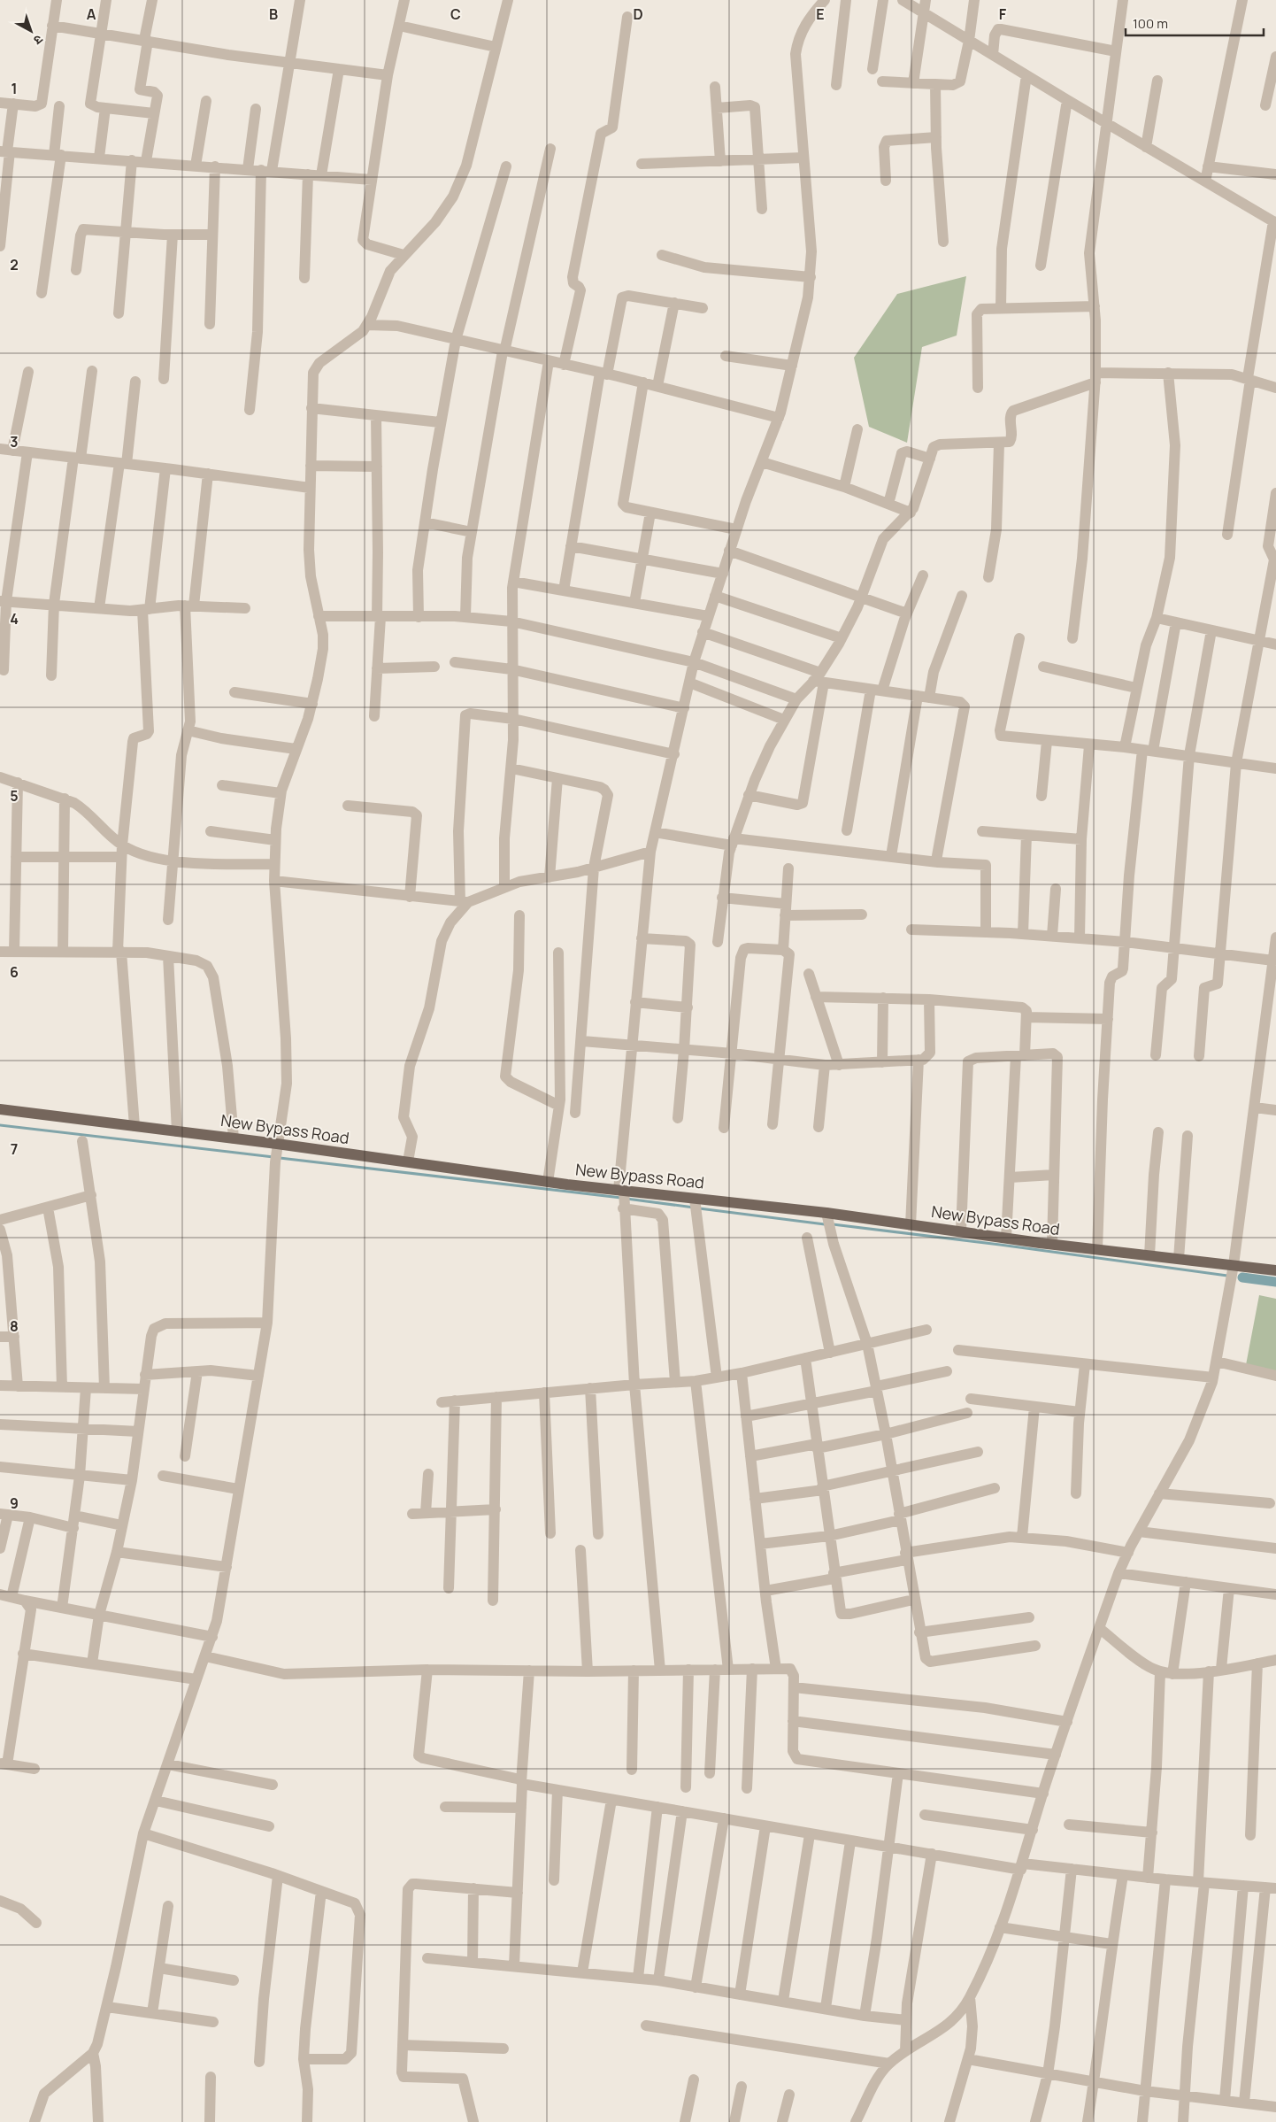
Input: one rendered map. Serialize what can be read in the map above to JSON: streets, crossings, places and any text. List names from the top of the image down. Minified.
{"streets":{"main road":["New Bypass Road"]},"scale_bar":"100 m","north":"bottom right","grid":{"columns":["A","B","C","D","E","F"],"rows":["1","2","3","4","5","6","7","8","9"]}}
